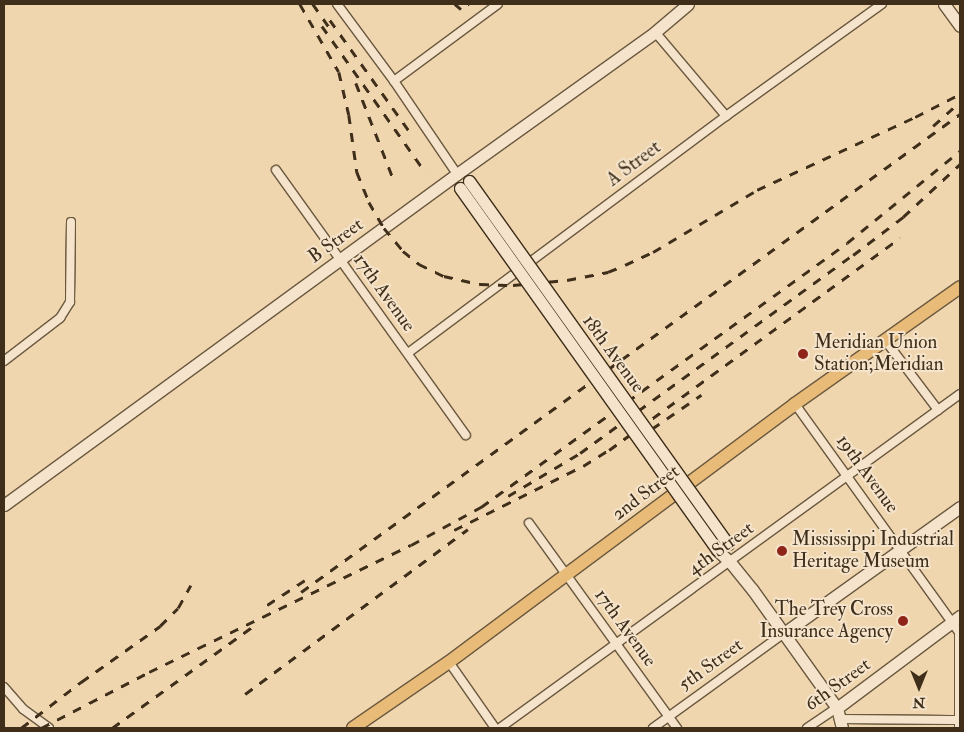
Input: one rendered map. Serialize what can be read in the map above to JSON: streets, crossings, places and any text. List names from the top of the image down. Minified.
{"streets":{"main road":["2nd Street"],"street":["A Street","B Street","17th Avenue","18th Avenue","19th Avenue","4th Street","5th Street","6th Street"]},"crossings":[["A Street","17th Avenue"],["B Street","17th Avenue"],["B Street","18th Avenue"],["17th Avenue","2nd Street"],["17th Avenue","4th Street"],["17th Avenue","5th Street"],["18th Avenue","4th Street"],["19th Avenue","2nd Street"],["19th Avenue","4th Street"],["19th Avenue","5th Street"],["19th Avenue","6th Street"]],"places":["Meridian Union Station;Meridian","Mississippi Industrial Heritage Museum","The Trey Cross Insurance Agency"],"north":"bottom"}
